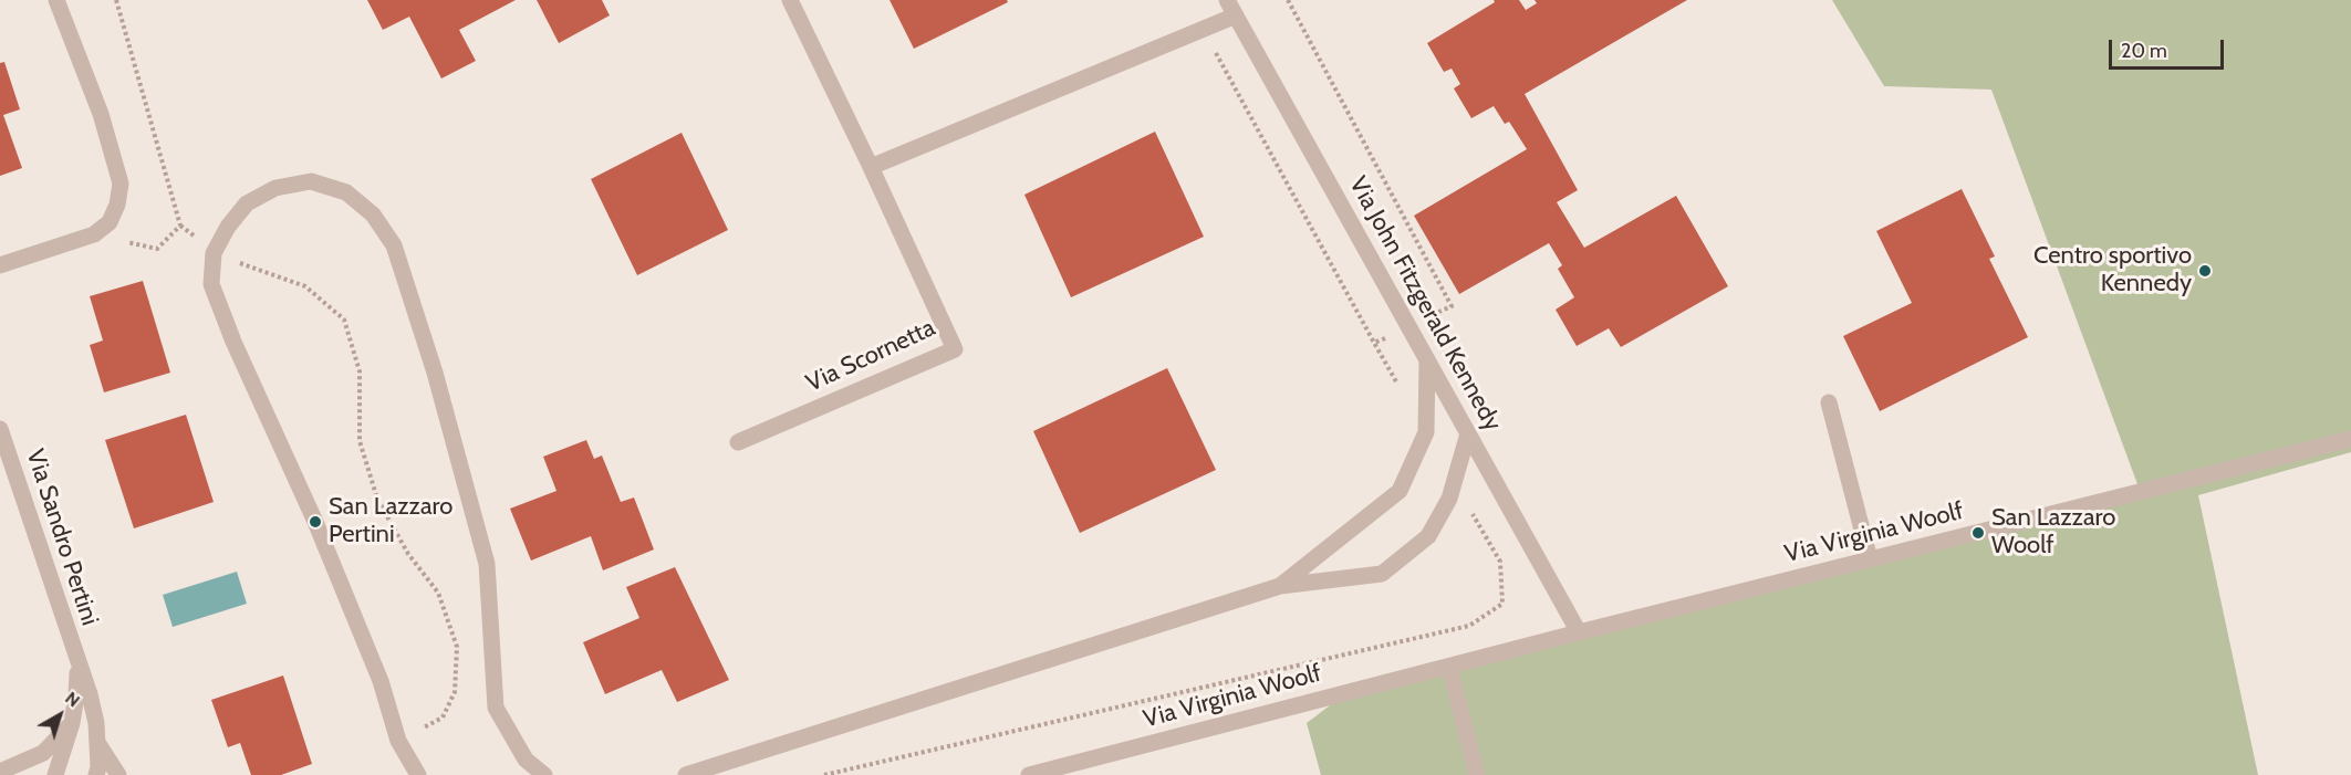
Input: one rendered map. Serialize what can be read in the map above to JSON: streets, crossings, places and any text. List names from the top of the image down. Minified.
{"streets":{"street":["Via John Fitzgerald Kennedy","Via Scornetta","Via Virginia Woolf","Via Sandro Pertini"]},"crossings":[["Via John Fitzgerald Kennedy","Via Virginia Woolf"]],"places":["Centro sportivo Kennedy","San Lazzaro Pertini","San Lazzaro Woolf"],"scale_bar":"20 m","north":"top right"}
